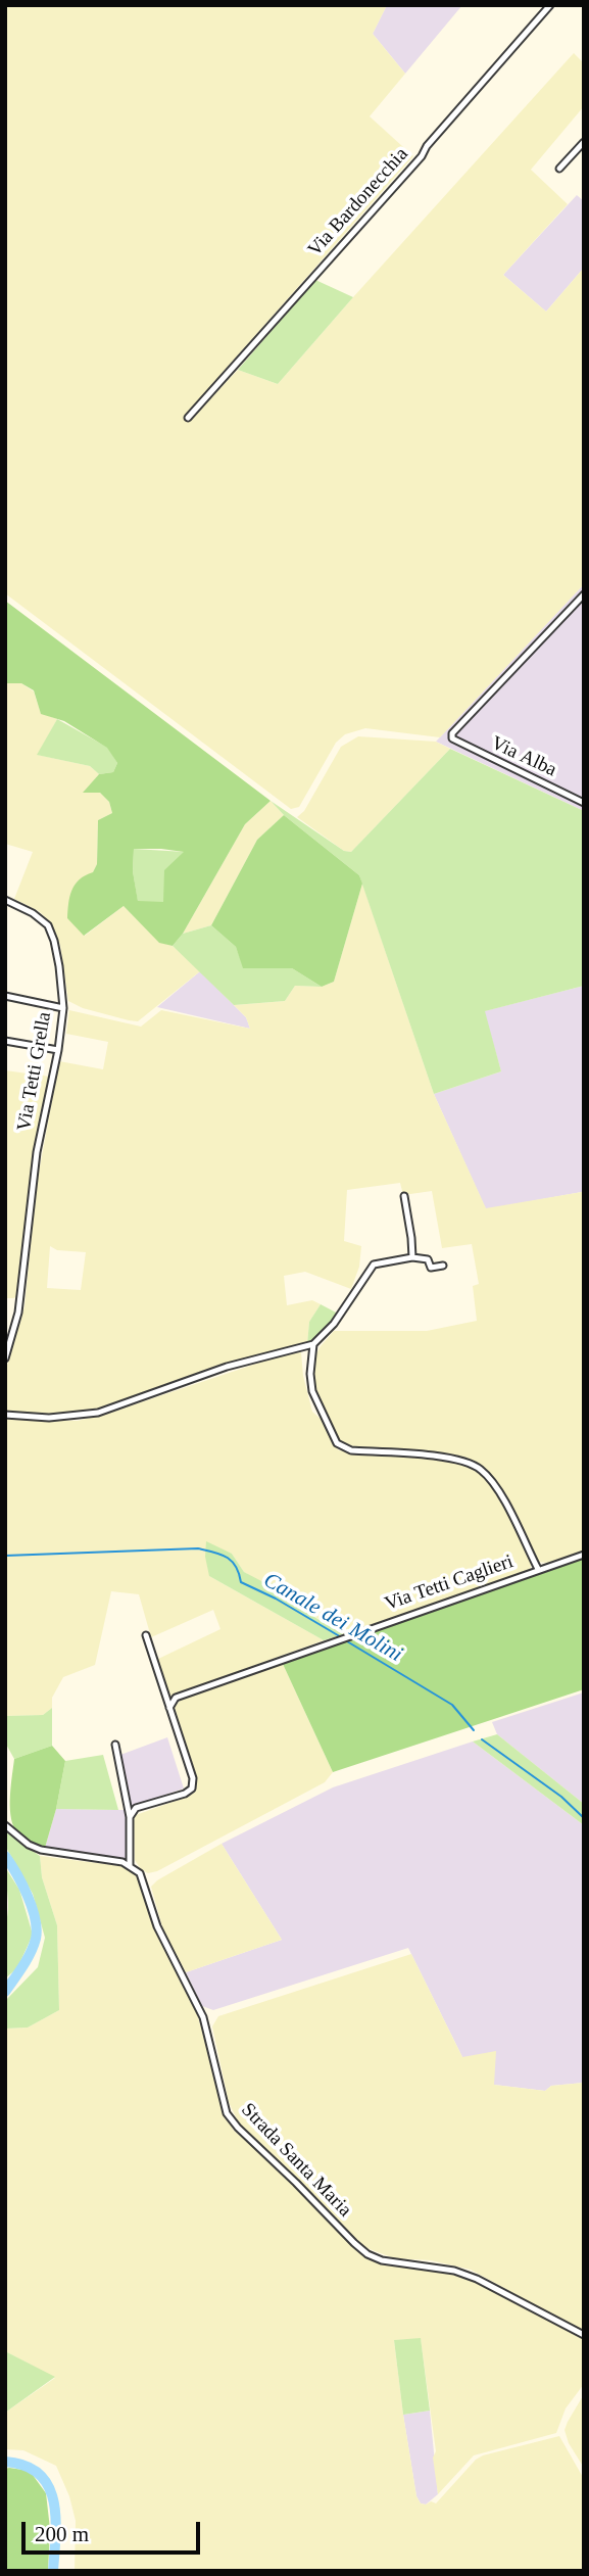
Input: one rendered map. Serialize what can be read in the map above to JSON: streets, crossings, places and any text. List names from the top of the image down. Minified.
{"streets":{"street":["Via Bardonecchia","Via Alba","Via Tetti Grella","Via Tetti Caglieri","Strada Santa Maria"]},"water":["Canale dei Molini"],"scale_bar":"200 m"}
